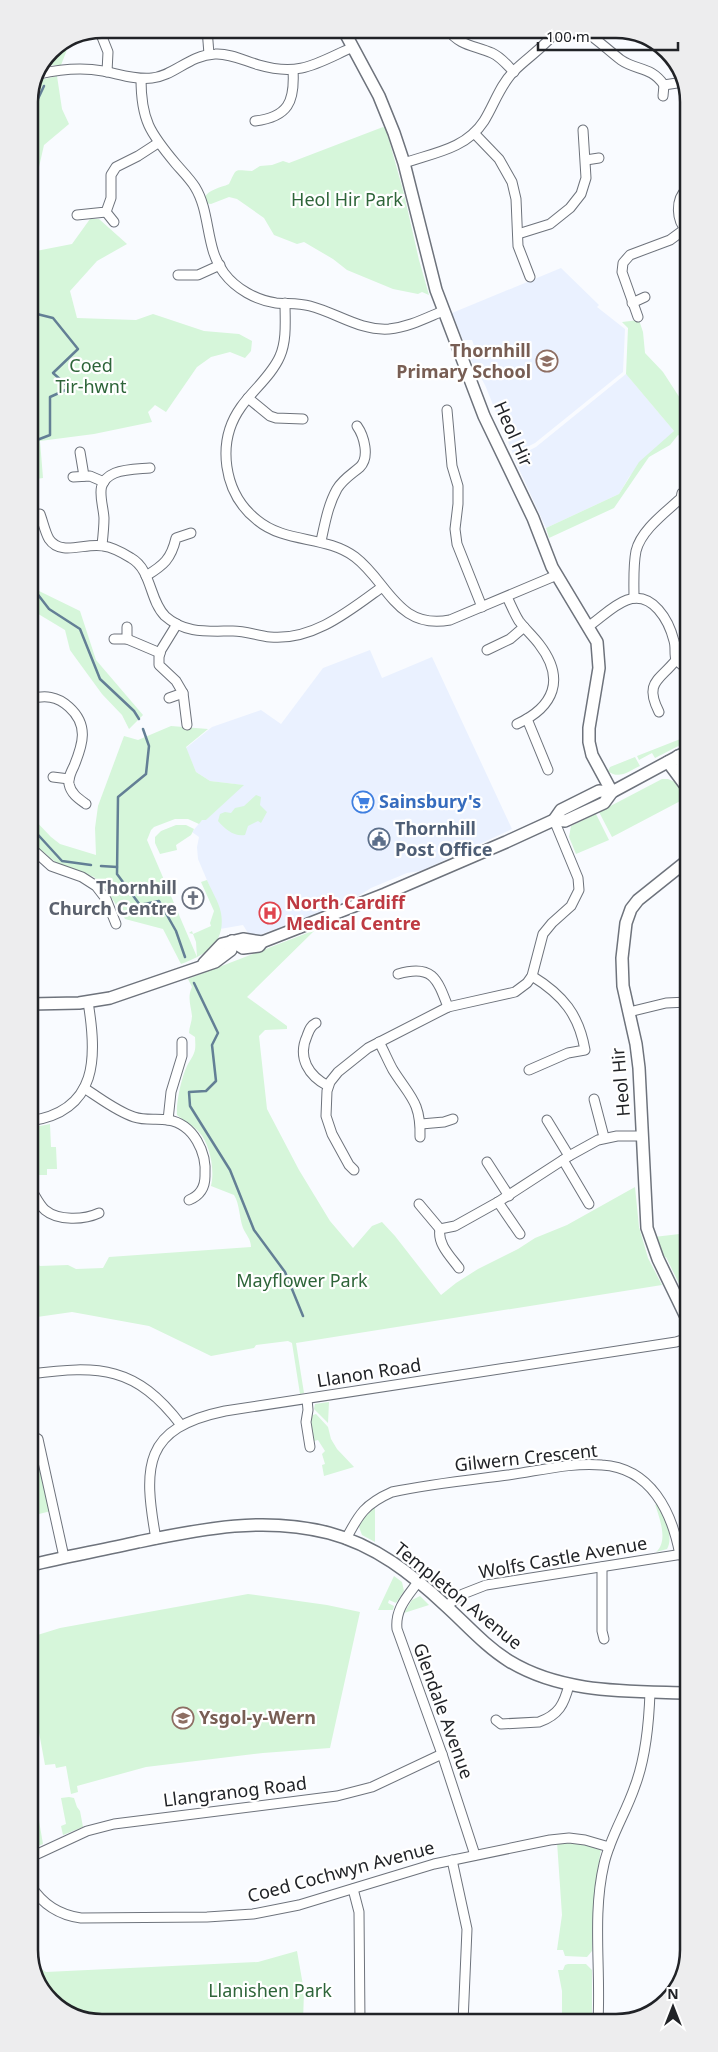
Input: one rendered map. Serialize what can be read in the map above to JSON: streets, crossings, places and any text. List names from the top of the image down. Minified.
{"streets":{"street":["Heol Hir","Llanon Road","Gilwern Crescent","Wolfs Castle Avenue","Templeton Avenue","Glendale Avenue","Llangranog Road","Coed Cochwyn Avenue"]},"crossings":[["Llanon Road","Templeton Avenue"],["Gilwern Crescent","Templeton Avenue"],["Wolfs Castle Avenue","Templeton Avenue"],["Templeton Avenue","Glendale Avenue"],["Glendale Avenue","Llangranog Road"],["Glendale Avenue","Coed Cochwyn Avenue"]],"parks":["Heol Hir Park","Coed Tir-hwnt","Mayflower Park","Llanishen Park"],"places":{"school or university":["Thornhill Primary School","Ysgol-y-Wern"],"supermarket":["Sainsbury's"],"public building":["Thornhill Post Office"],"church":["Thornhill Church Centre"],"hospital":["North Cardiff Medical Centre"]},"scale_bar":"100 m","north":"top"}
